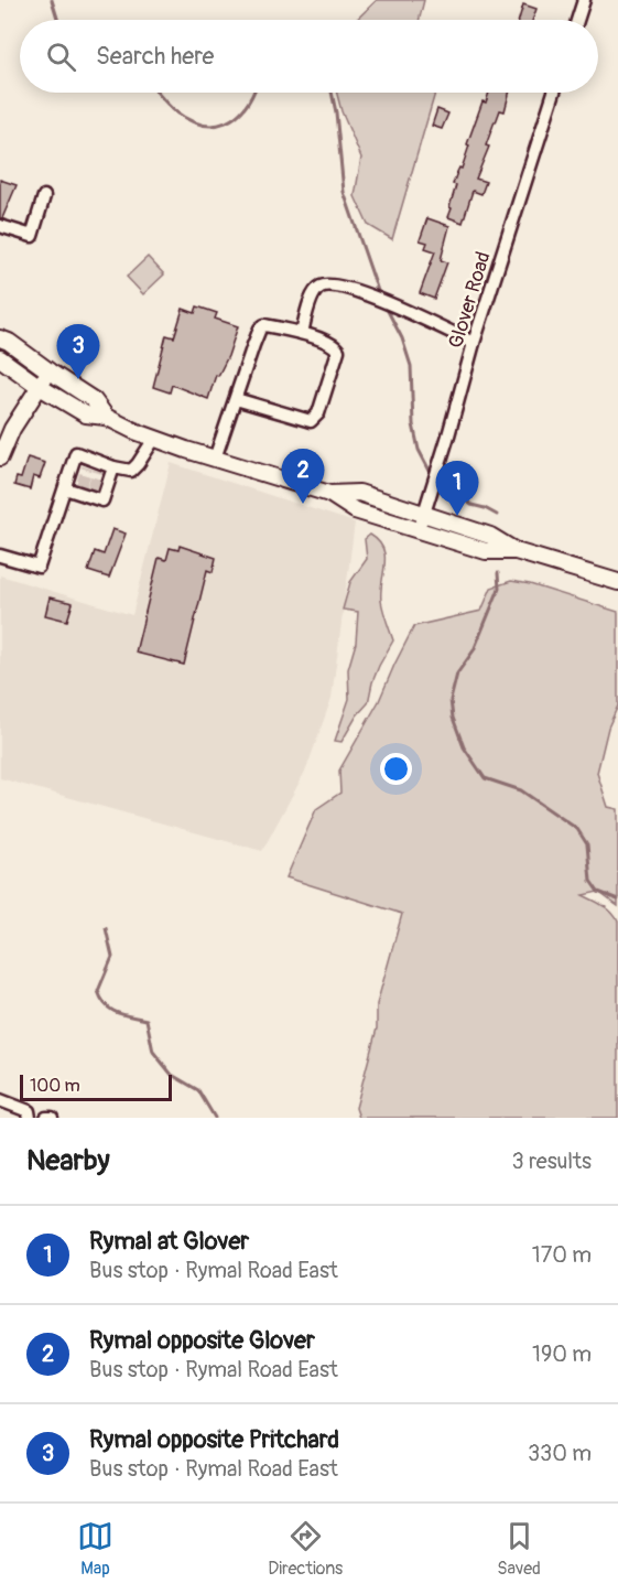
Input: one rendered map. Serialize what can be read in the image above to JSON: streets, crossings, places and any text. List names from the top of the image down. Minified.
{"streets":{"street":["Glover Road"]},"scale_bar":"100 m","page":{"search":"Search here","pins":["3","2","1"],"scale":"100 m","heading":["Nearby","3 results"],"list":[{"mark":"1","name":"Rymal at Glover","note":"Bus stop · Rymal Road East","value":"170 m"},{"mark":"2","name":"Rymal opposite Glover","note":"Bus stop · Rymal Road East","value":"190 m"},{"mark":"3","name":"Rymal opposite Pritchard","note":"Bus stop · Rymal Road East","value":"330 m"}],"nav":["Map","Directions","Saved"]}}
